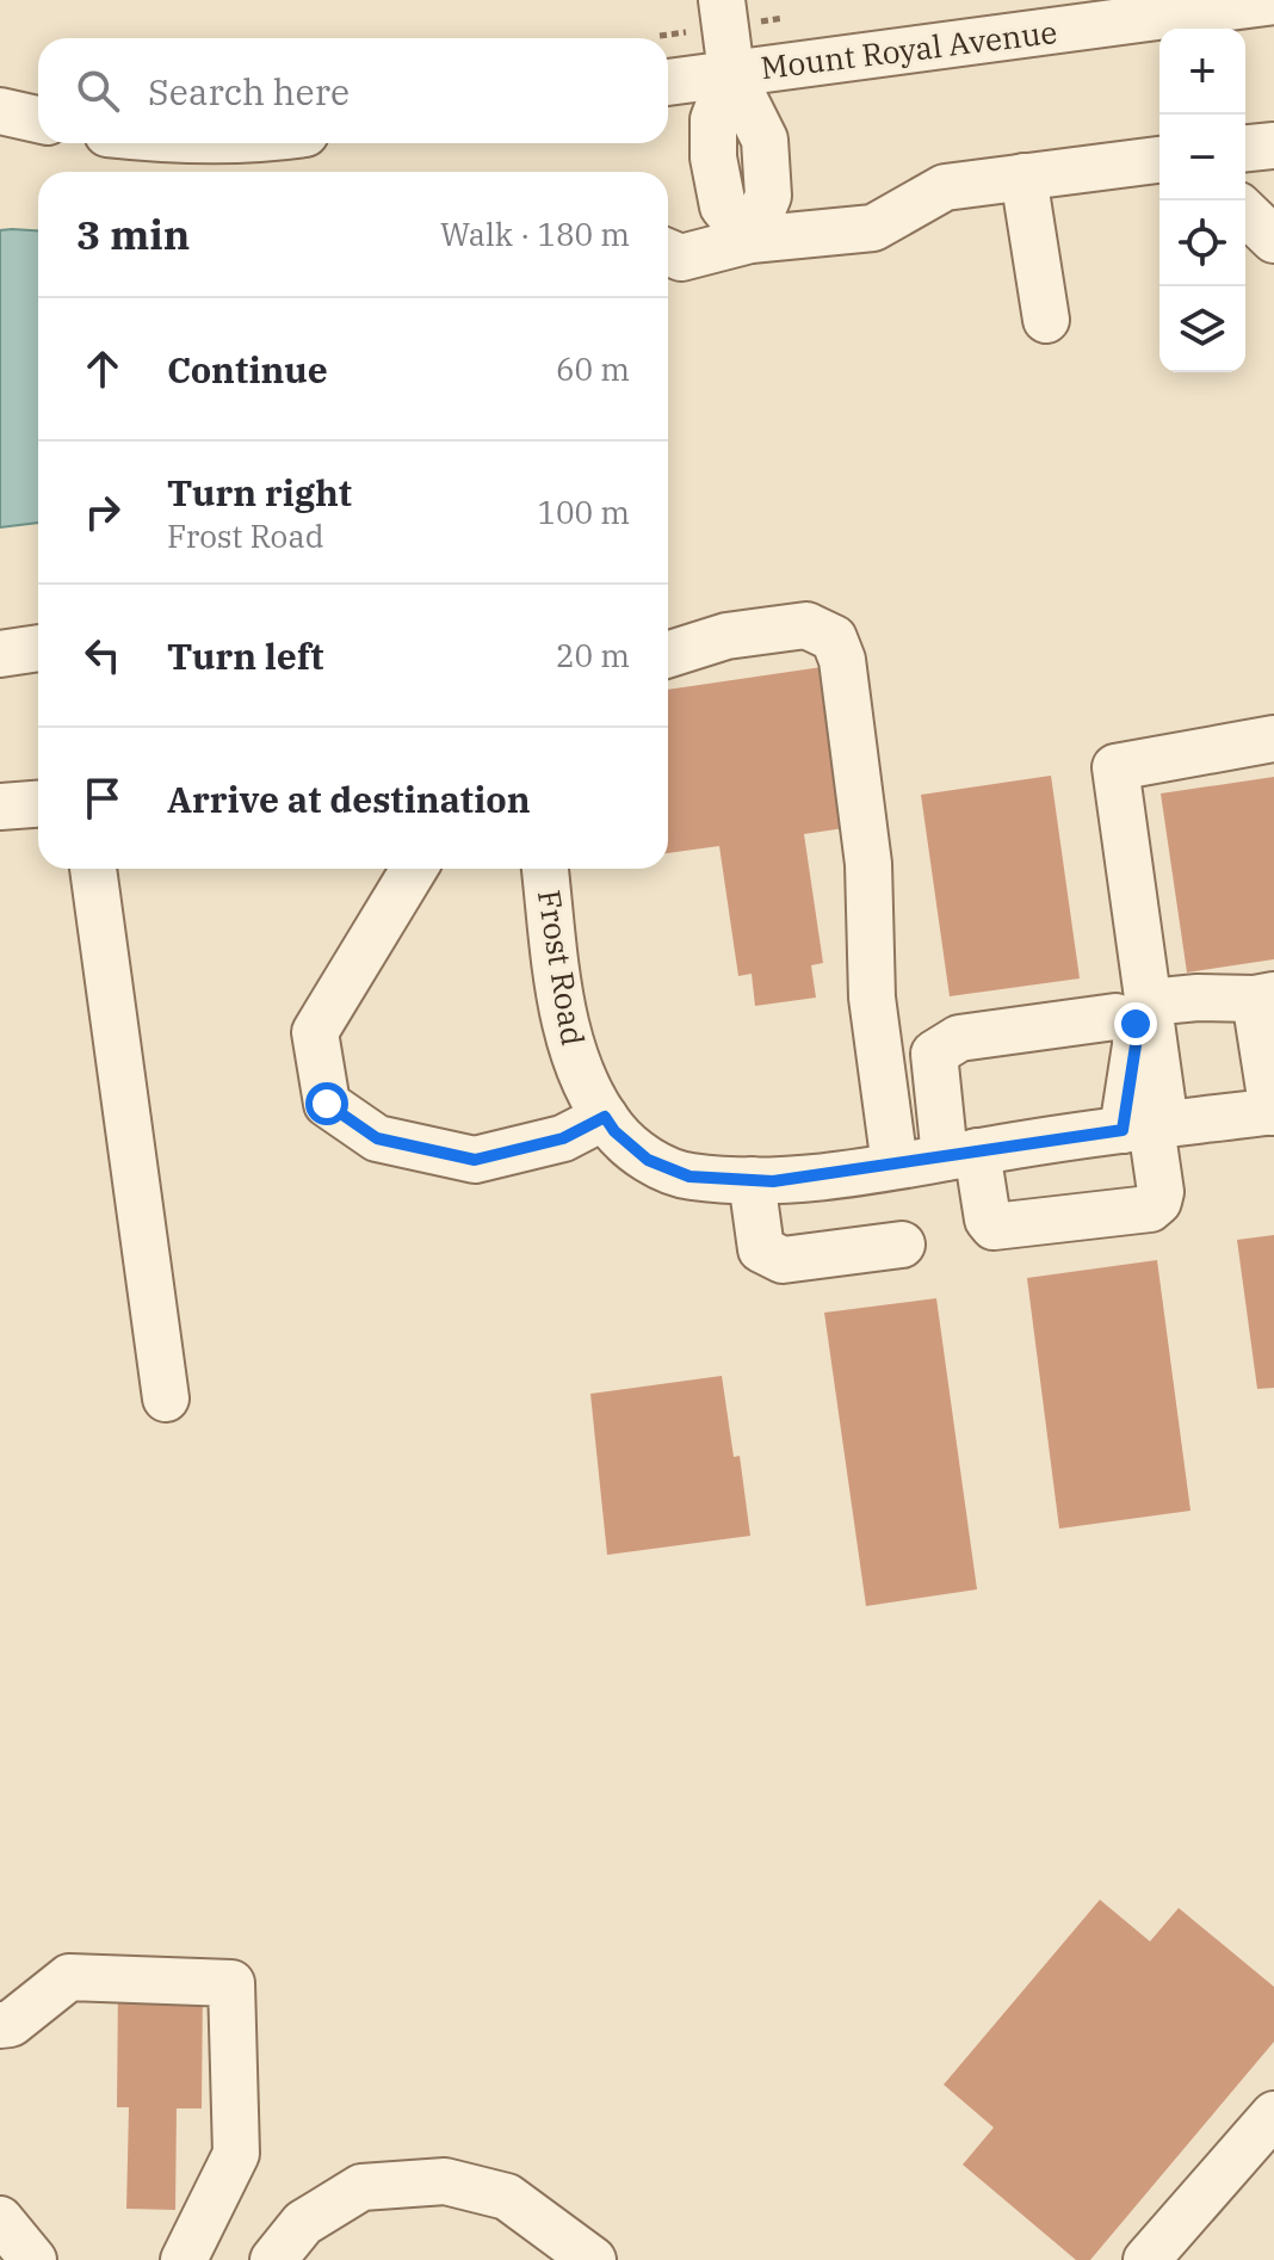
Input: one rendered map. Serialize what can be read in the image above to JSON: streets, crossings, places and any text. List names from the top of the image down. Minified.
{"streets":{"street":["Mount Royal Avenue","Frost Road"]},"page":{"map_buttons":["+","−"],"search":"Search here","heading":["3 min","Walk · 180 m"],"list":[["Continue","60 m"],["Turn right","Frost Road","100 m"],["Turn left","20 m"],"Arrive at destination"]}}
